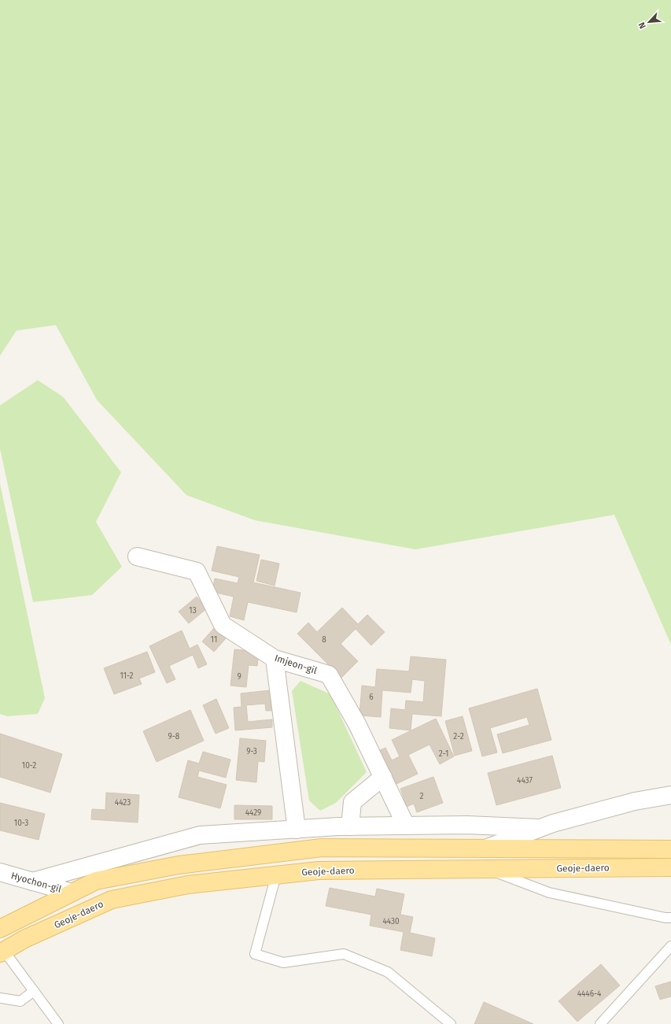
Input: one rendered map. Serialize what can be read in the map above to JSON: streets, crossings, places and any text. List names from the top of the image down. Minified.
{"streets":{"main road":["Geoje-daero"],"street":["Imjeon-gil","Hyochon-gil"]},"crossings":[["Geoje-daero","Hyochon-gil"]],"house_numbers":["13","11","8","11-2","9","6","9-8","2-2","9-3","2-1","10-2","4437","2","4423","4429","10-3","4430","4446-4"],"north":"bottom left"}
